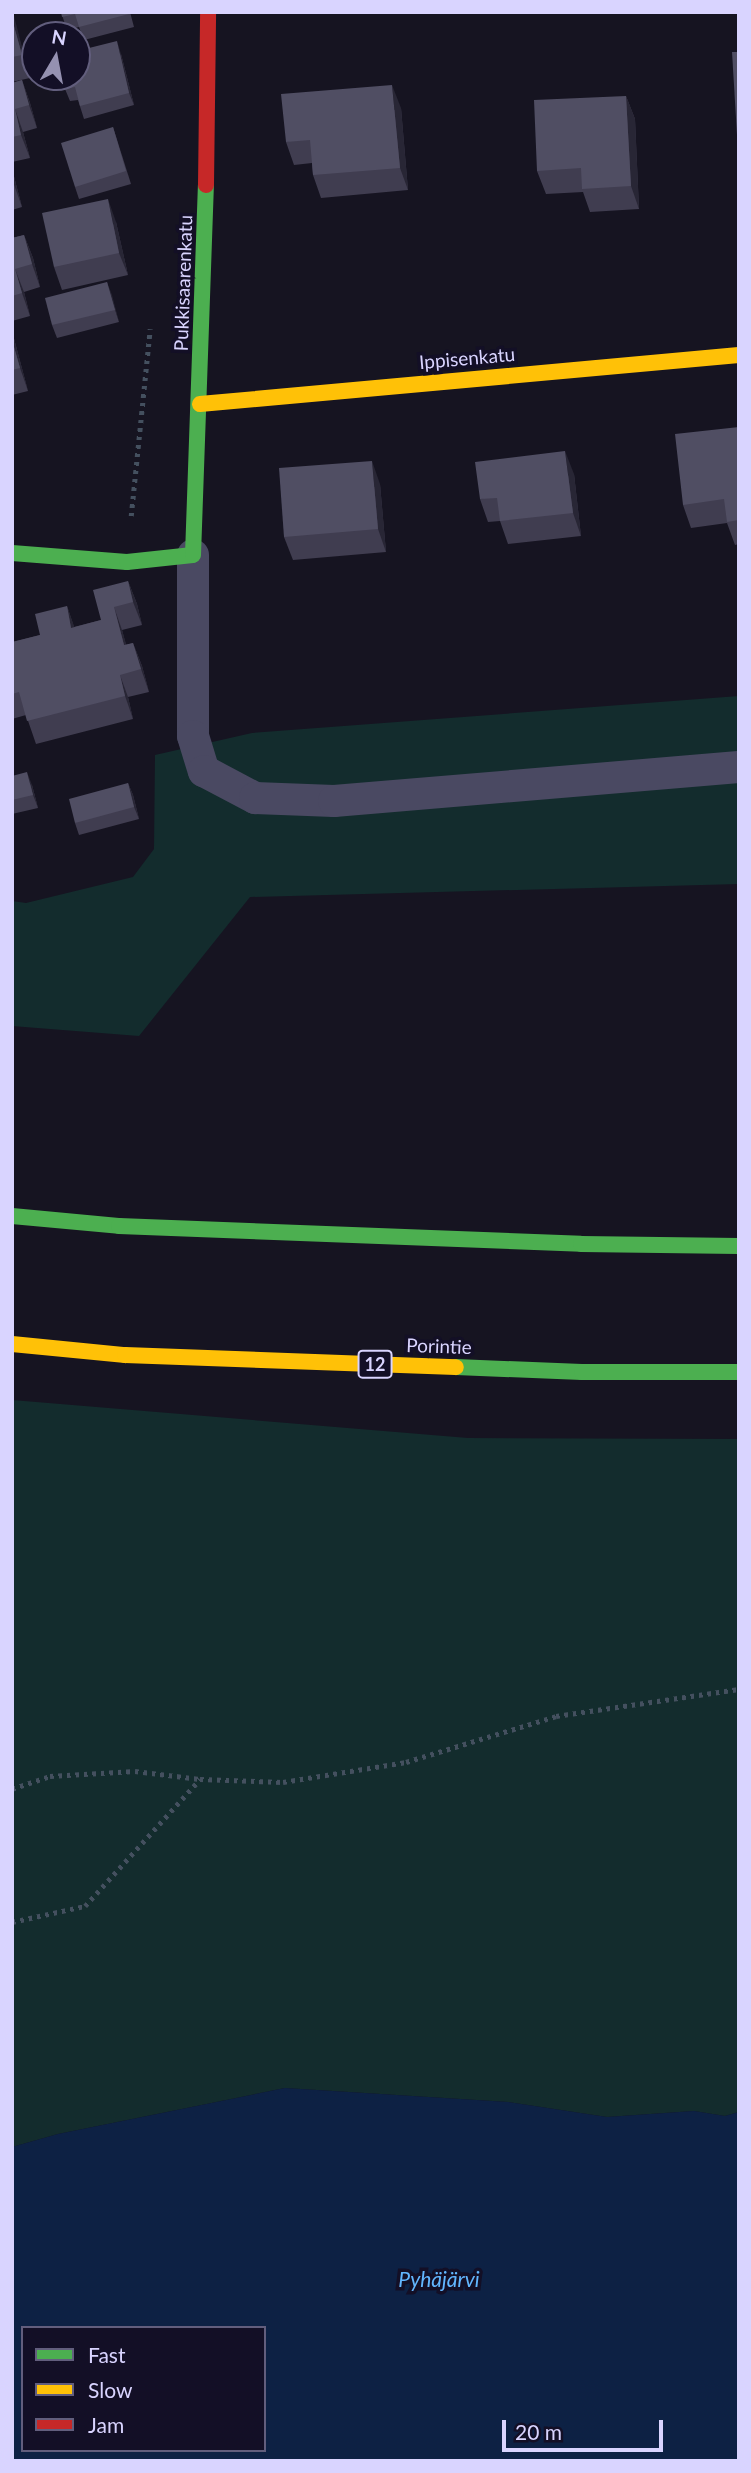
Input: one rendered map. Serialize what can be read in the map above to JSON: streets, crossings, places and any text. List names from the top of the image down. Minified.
{"streets":{"main road":["Pukkisaarenkatu","Ippisenkatu","Porintie","12"]},"crossings":[["Pukkisaarenkatu","Ippisenkatu"]],"water":["Pyhäjärvi"],"legend":["Fast","Slow","Jam"],"scale_bar":"20 m","north":"top"}
